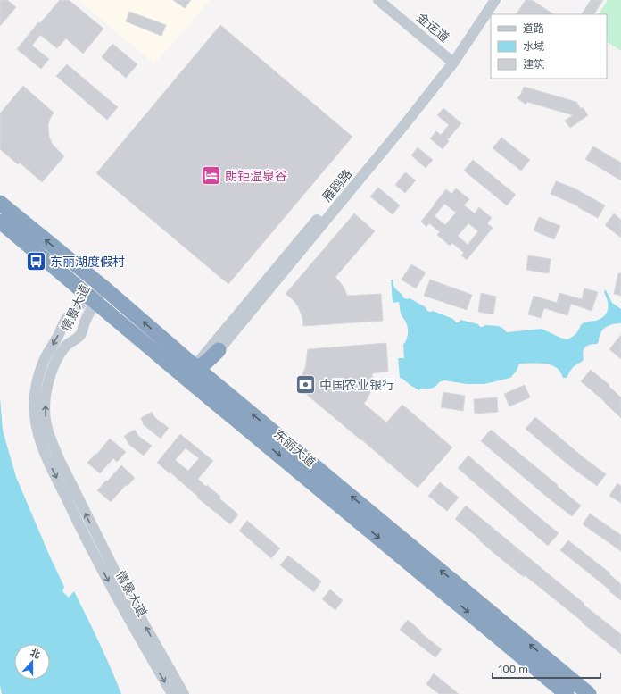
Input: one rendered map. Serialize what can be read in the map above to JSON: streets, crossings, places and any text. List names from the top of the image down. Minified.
{"streets":{"highway":["东丽大道"],"street":["金运道","雁鸥路","情景大道"]},"crossings":[["金运道","雁鸥路"],["情景大道","东丽大道"]],"places":{"hotel":["朗钜温泉谷"],"bus stop":["东丽湖度假村"],"bank":["中国农业银行"]},"legend":["道路","水域","建筑"],"scale_bar":"100 m","north":"top"}
